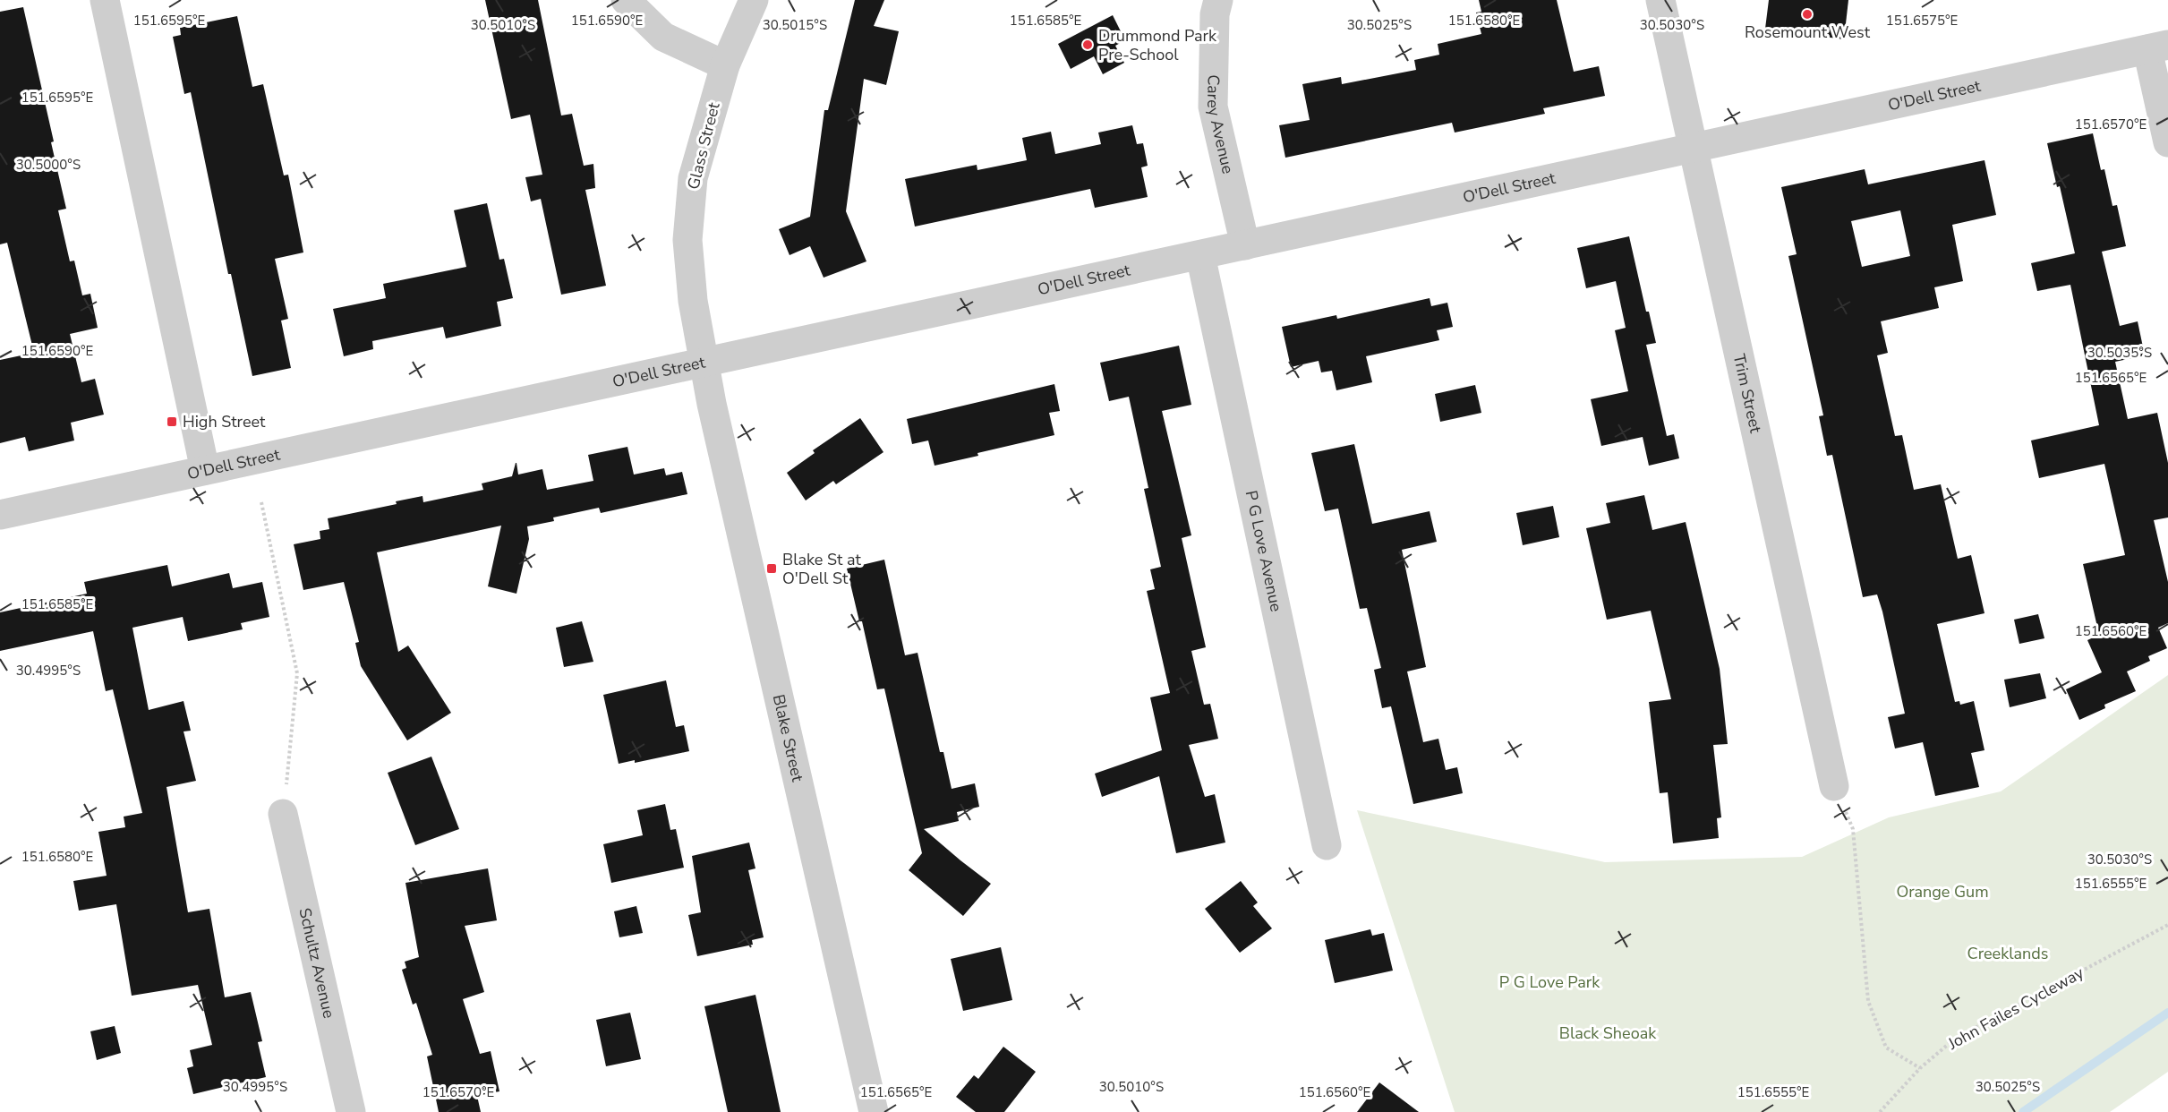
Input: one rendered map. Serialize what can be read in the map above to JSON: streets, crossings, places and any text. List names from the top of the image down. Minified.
{"streets":{"street":["O'Dell Street","Carey Avenue","Glass Street","Trim Street","P G Love Avenue","Blake Street","Schultz Avenue"],"path":["John Failes Cycleway"]},"crossings":[["O'Dell Street","Carey Avenue"],["O'Dell Street","Glass Street"],["O'Dell Street","Trim Street"],["O'Dell Street","P G Love Avenue"],["O'Dell Street","Blake Street"],["Glass Street","Blake Street"]],"parks":["Orange Gum","Creeklands","P G Love Park","Black Sheoak"],"places":{"other":["Rosemount West","Drummond Park Pre-School"],"transit":["High Street","Blake St at O'Dell St"]},"coordinates":["151.6595°E","151.6580°E","151.6575°E","151.6590°E","151.6585°E","30.5010°S","30.5015°S","30.5025°S","30.5030°S","151.6570°E","30.5000°S","30.5035°S","151.6565°E","151.6560°E","30.4995°S","151.6555°E"]}
